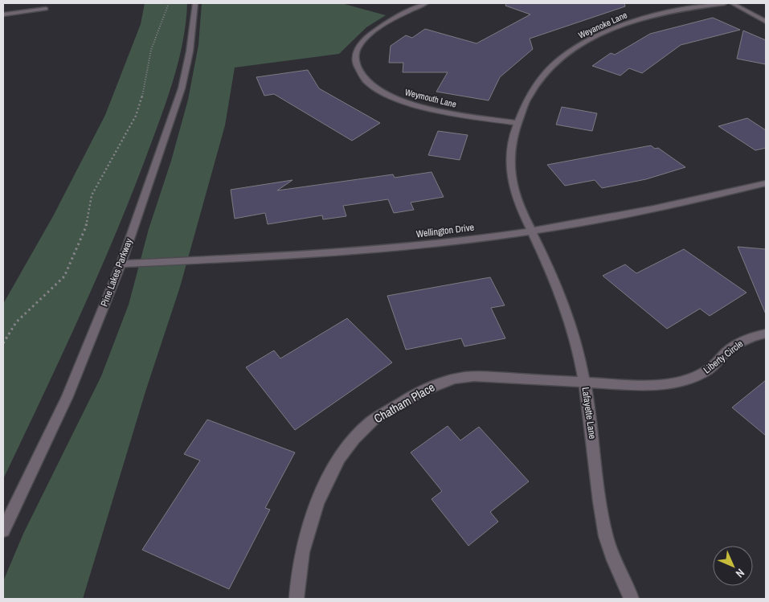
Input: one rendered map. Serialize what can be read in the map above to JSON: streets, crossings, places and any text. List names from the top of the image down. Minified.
{"streets":{"street":["Weyanoke Lane","Weymouth Lane","Wellington Drive","Pine Lakes Parkway","Liberty Circle","Chatham Place","Lafayette Lane"]},"crossings":[["Weyanoke Lane","Weymouth Lane"],["Weyanoke Lane","Wellington Drive"],["Weyanoke Lane","Lafayette Lane"],["Wellington Drive","Pine Lakes Parkway"],["Wellington Drive","Lafayette Lane"],["Liberty Circle","Chatham Place"],["Liberty Circle","Lafayette Lane"],["Chatham Place","Lafayette Lane"]],"north":"bottom right"}
